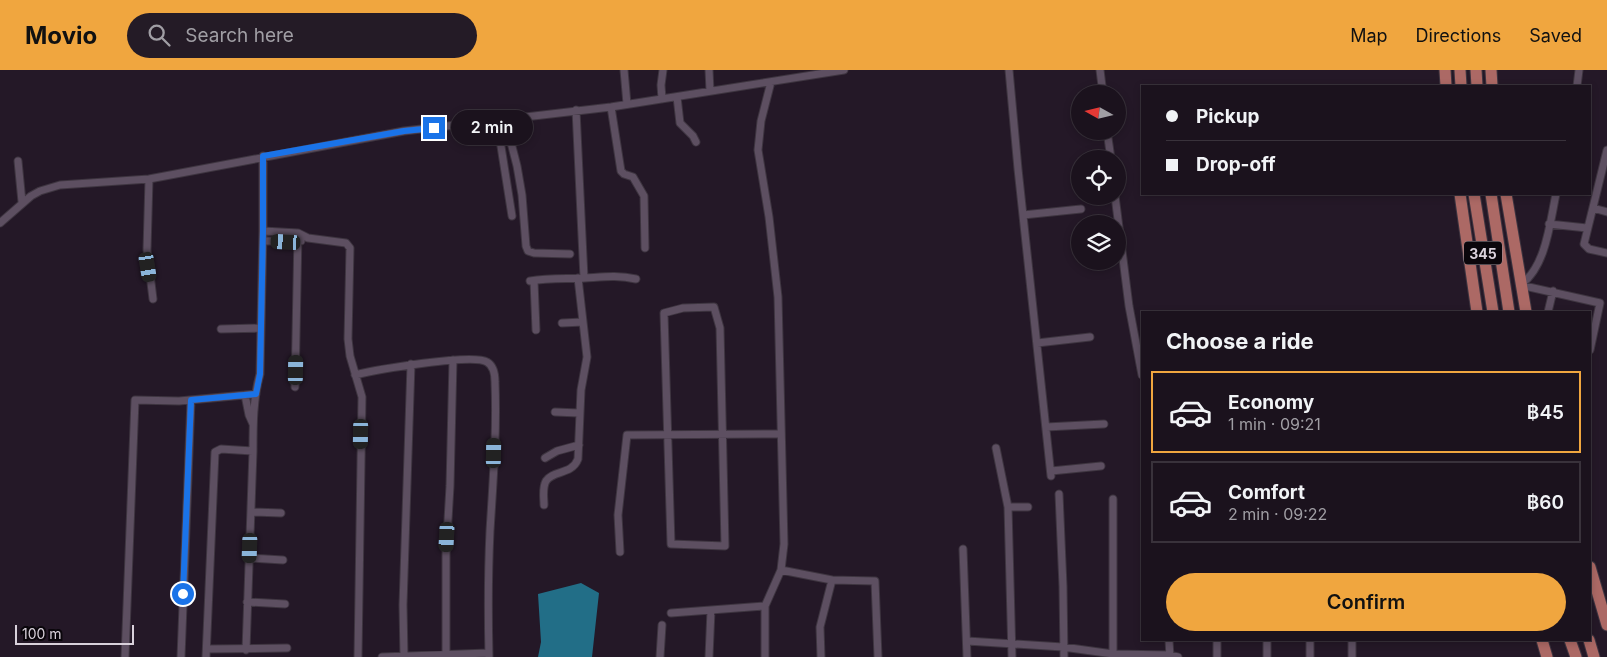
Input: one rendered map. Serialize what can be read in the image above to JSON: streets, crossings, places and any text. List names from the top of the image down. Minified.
{"streets":{"main road":["345"]},"scale_bar":"100 m","north":"left","page":{"header":"Movio","search":"Search here","nav":["Map","Directions","Saved"],"banner":["Pickup","Drop-off"],"bubble":"2 min","heading":"Choose a ride","list":[{"name":"Economy","note":"1 min · 09:21","value":"฿45"},{"name":"Comfort","note":"2 min · 09:22","value":"฿60"}],"buttons":"Confirm","scale":"100 m"}}
